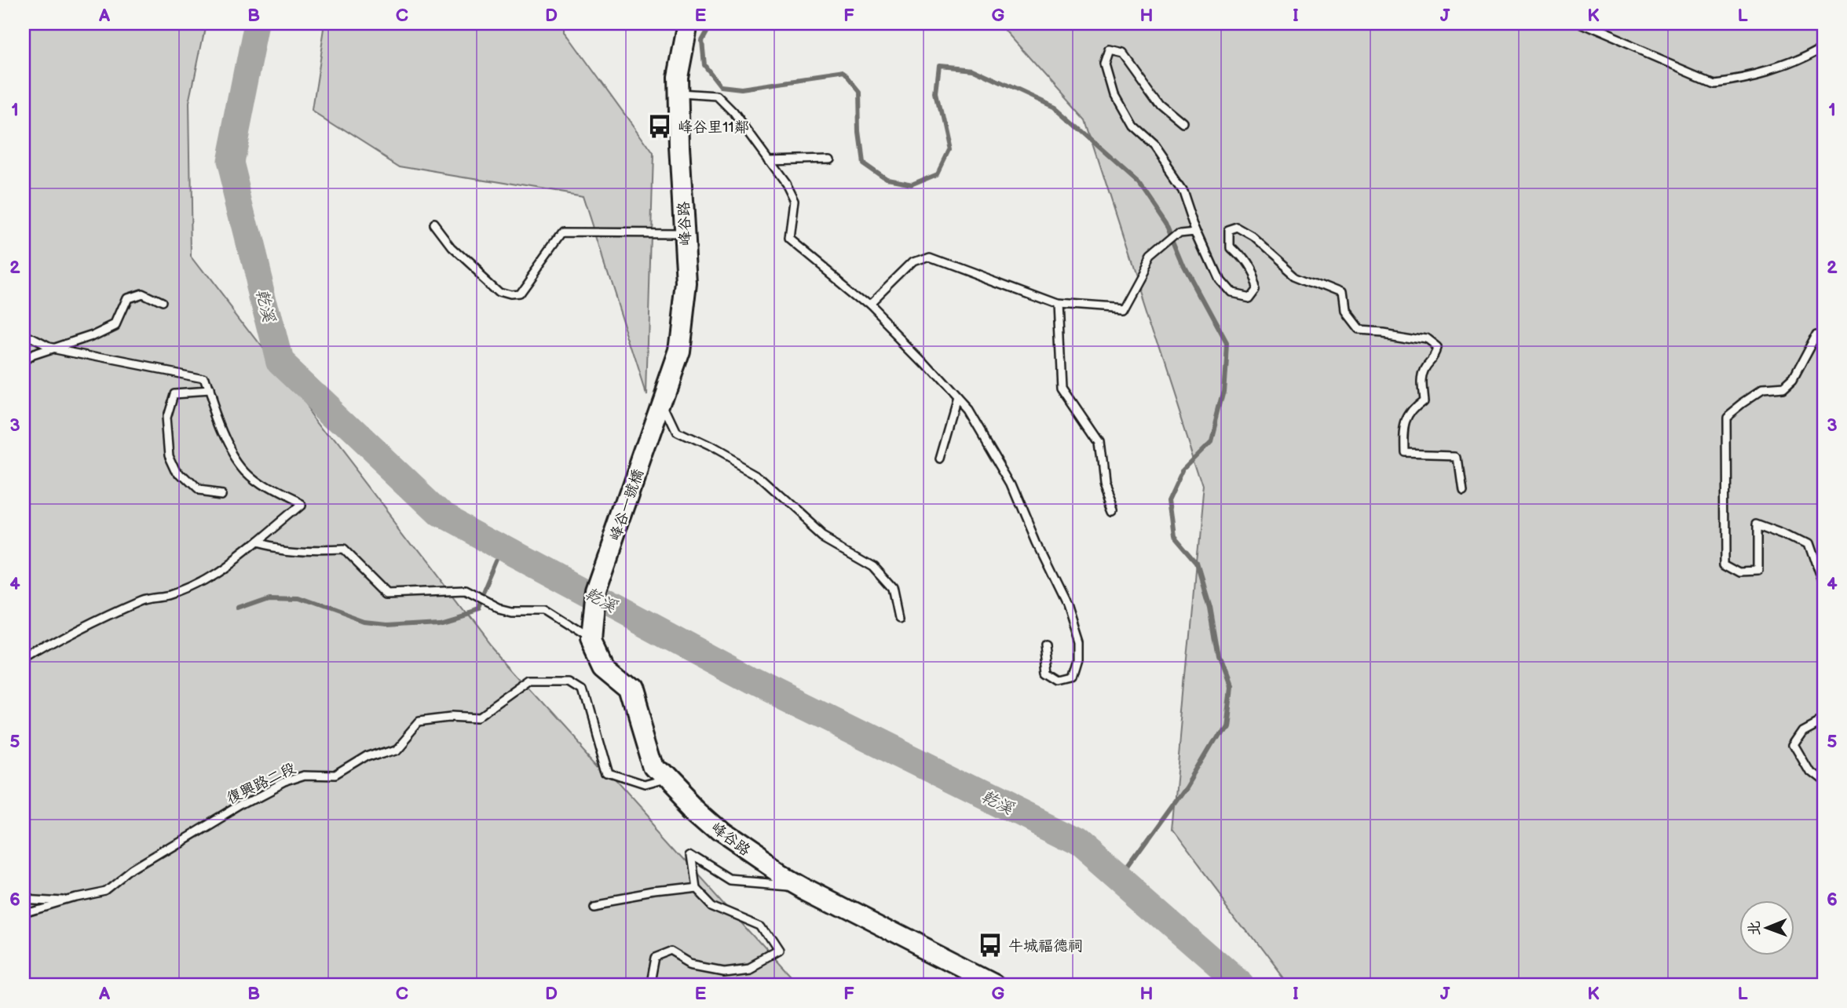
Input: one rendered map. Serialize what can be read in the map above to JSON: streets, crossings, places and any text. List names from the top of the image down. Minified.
{"streets":{"street":["峰谷路","峰谷一號橋"],"lane":["復興路二段"]},"crossings":[["峰谷路","峰谷一號橋"],["峰谷路","復興路二段"]],"water":["乾溪"],"places":{"bus stop":["峰谷里11鄰","牛城福德祠"]},"north":"left","grid":{"columns":["A","B","C","D","E","F","G","H","I","J","K","L"],"rows":["1","2","3","4","5","6"]}}
